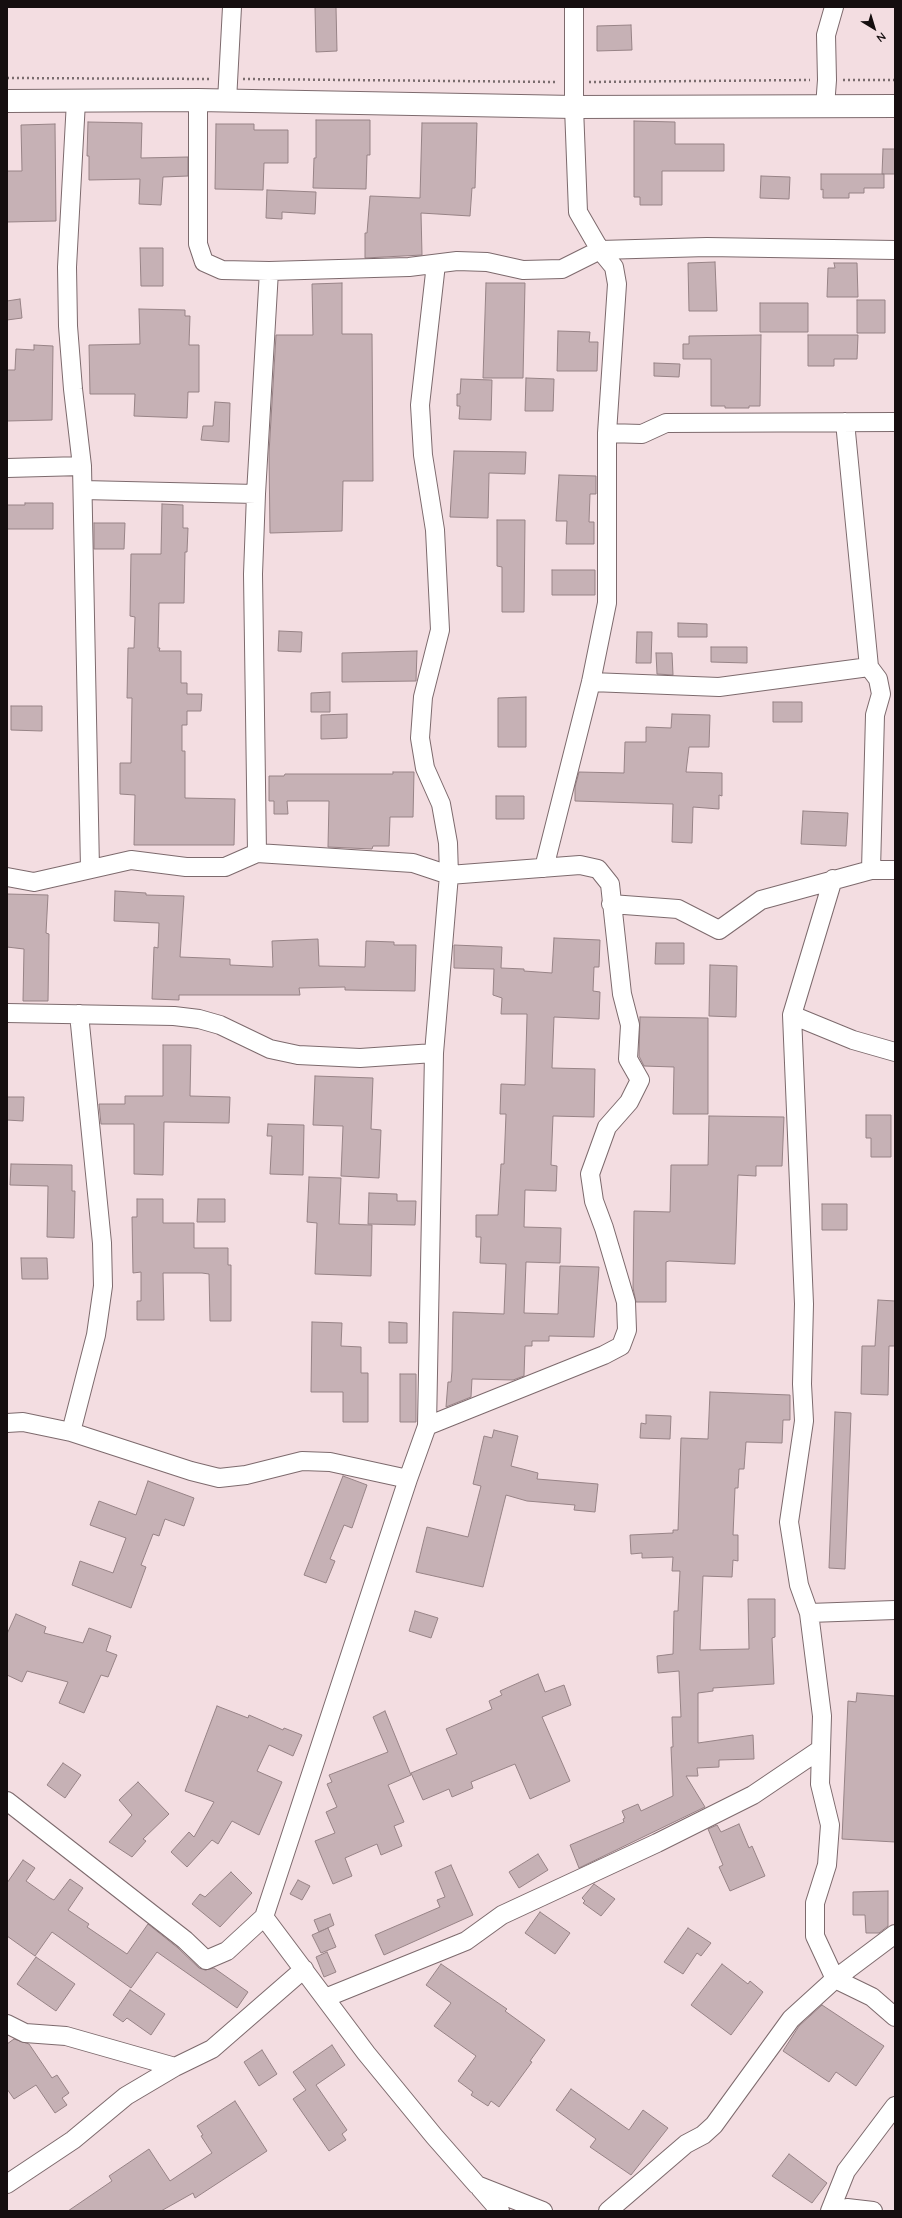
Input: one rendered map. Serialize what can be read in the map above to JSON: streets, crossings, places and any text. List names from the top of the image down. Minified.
{"north":"bottom right"}
